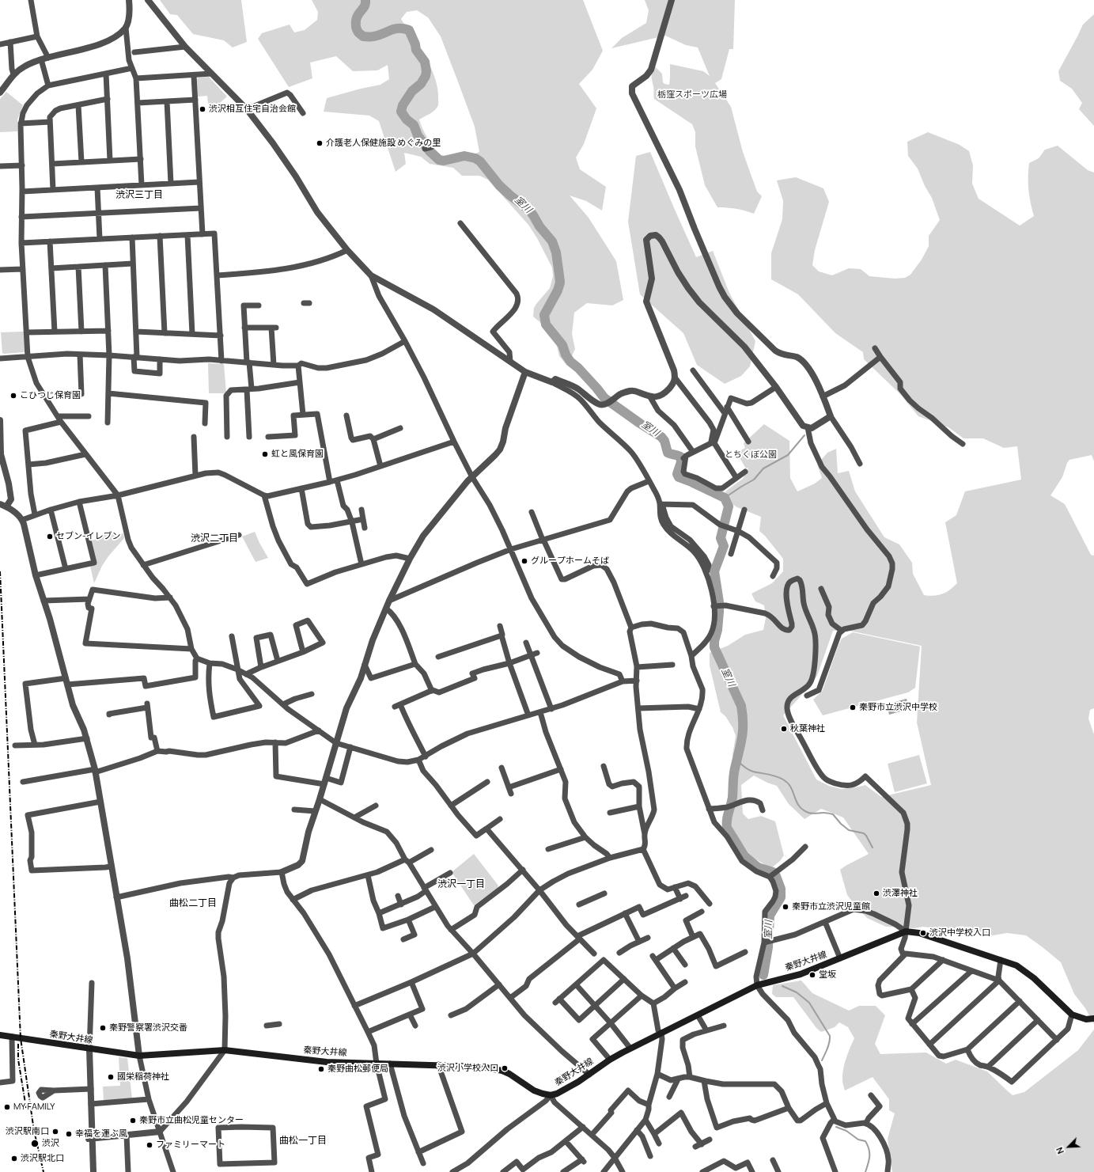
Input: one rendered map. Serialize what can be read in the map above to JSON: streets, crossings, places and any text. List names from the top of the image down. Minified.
{"streets":{"main road":["秦野大井線"]},"districts":["渋沢三丁目","渋沢二丁目","渋沢一丁目","曲松二丁目","曲松一丁目"],"water":["室川"],"parks":["栃窪スポーツ広場","とちくぼ公園"],"places":["渋沢相互住宅自治会館","介護老人保健施設 めぐみの里","こひつじ保育園","虹と風保育園","セブン-イレブン","グループホームそば","秦野市立渋沢中学校","秋葉神社","渋澤神社","秦野市立渋沢児童館","渋沢中学校入口","堂坂","秦野警察署渋沢交番","渋沢小学校入口","秦野曲松郵便局","國栄稲荷神社","MY FAMILY","秦野市立曲松児童センター","渋沢駅南口","幸福を運ぶ風","渋沢","ファミリーマート","渋沢駅北口"],"north":"bottom left"}
